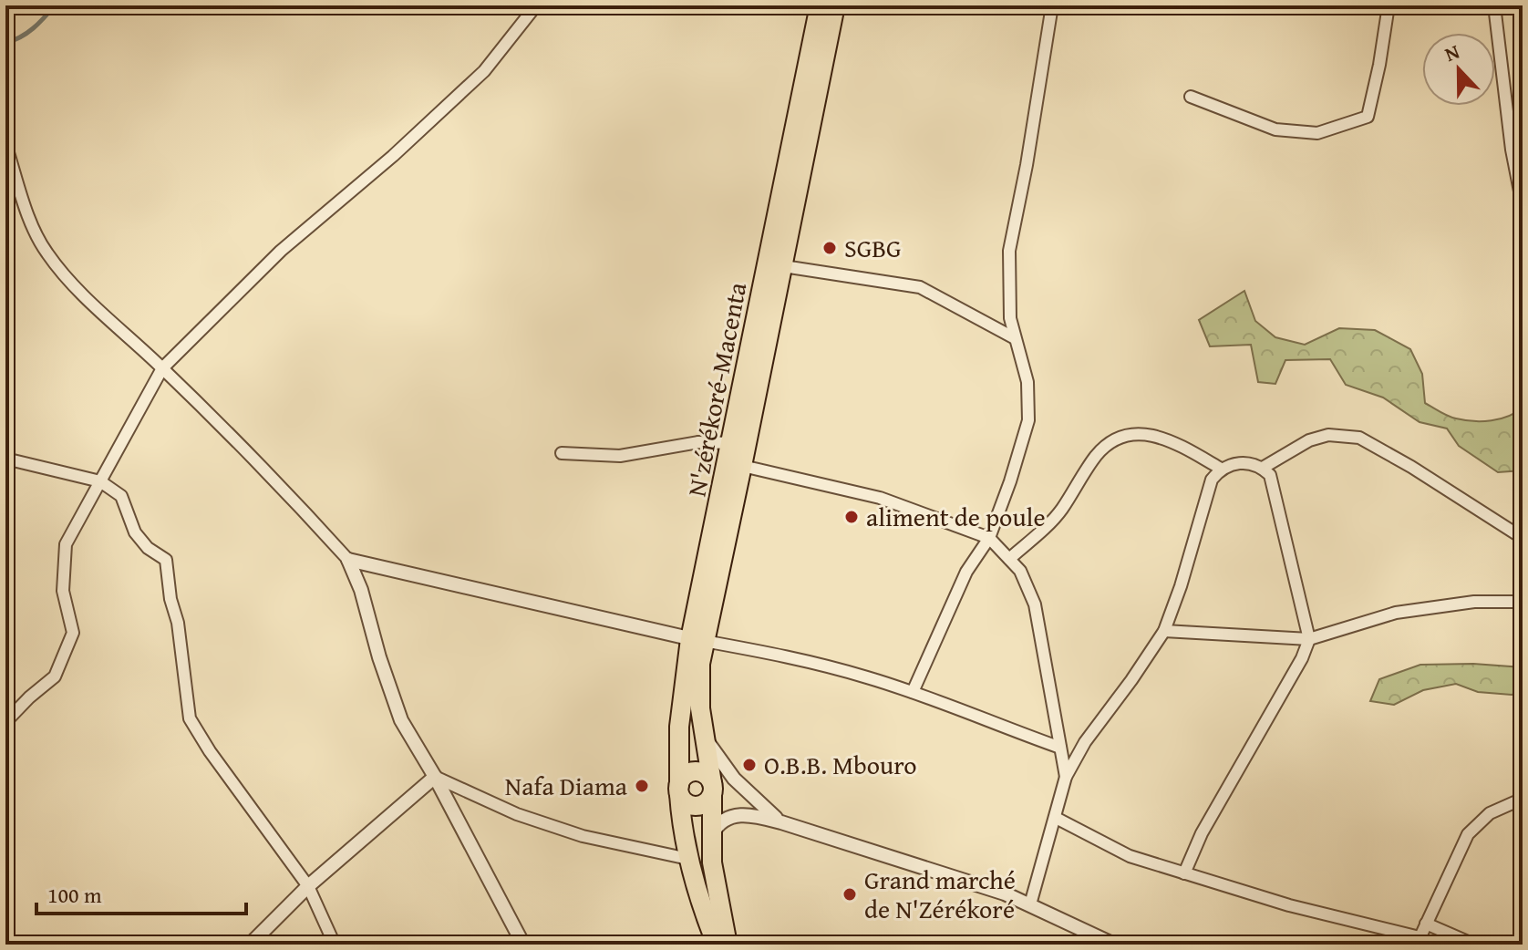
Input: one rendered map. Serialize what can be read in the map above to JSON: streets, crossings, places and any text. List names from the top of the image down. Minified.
{"streets":{"highway":["N'zérékoré-Macenta"]},"places":["SGBG","aliment de poule","O.B.B. Mbouro","Nafa Diama","Grand marché de N'Zérékoré"],"scale_bar":"100 m","north":"top"}
